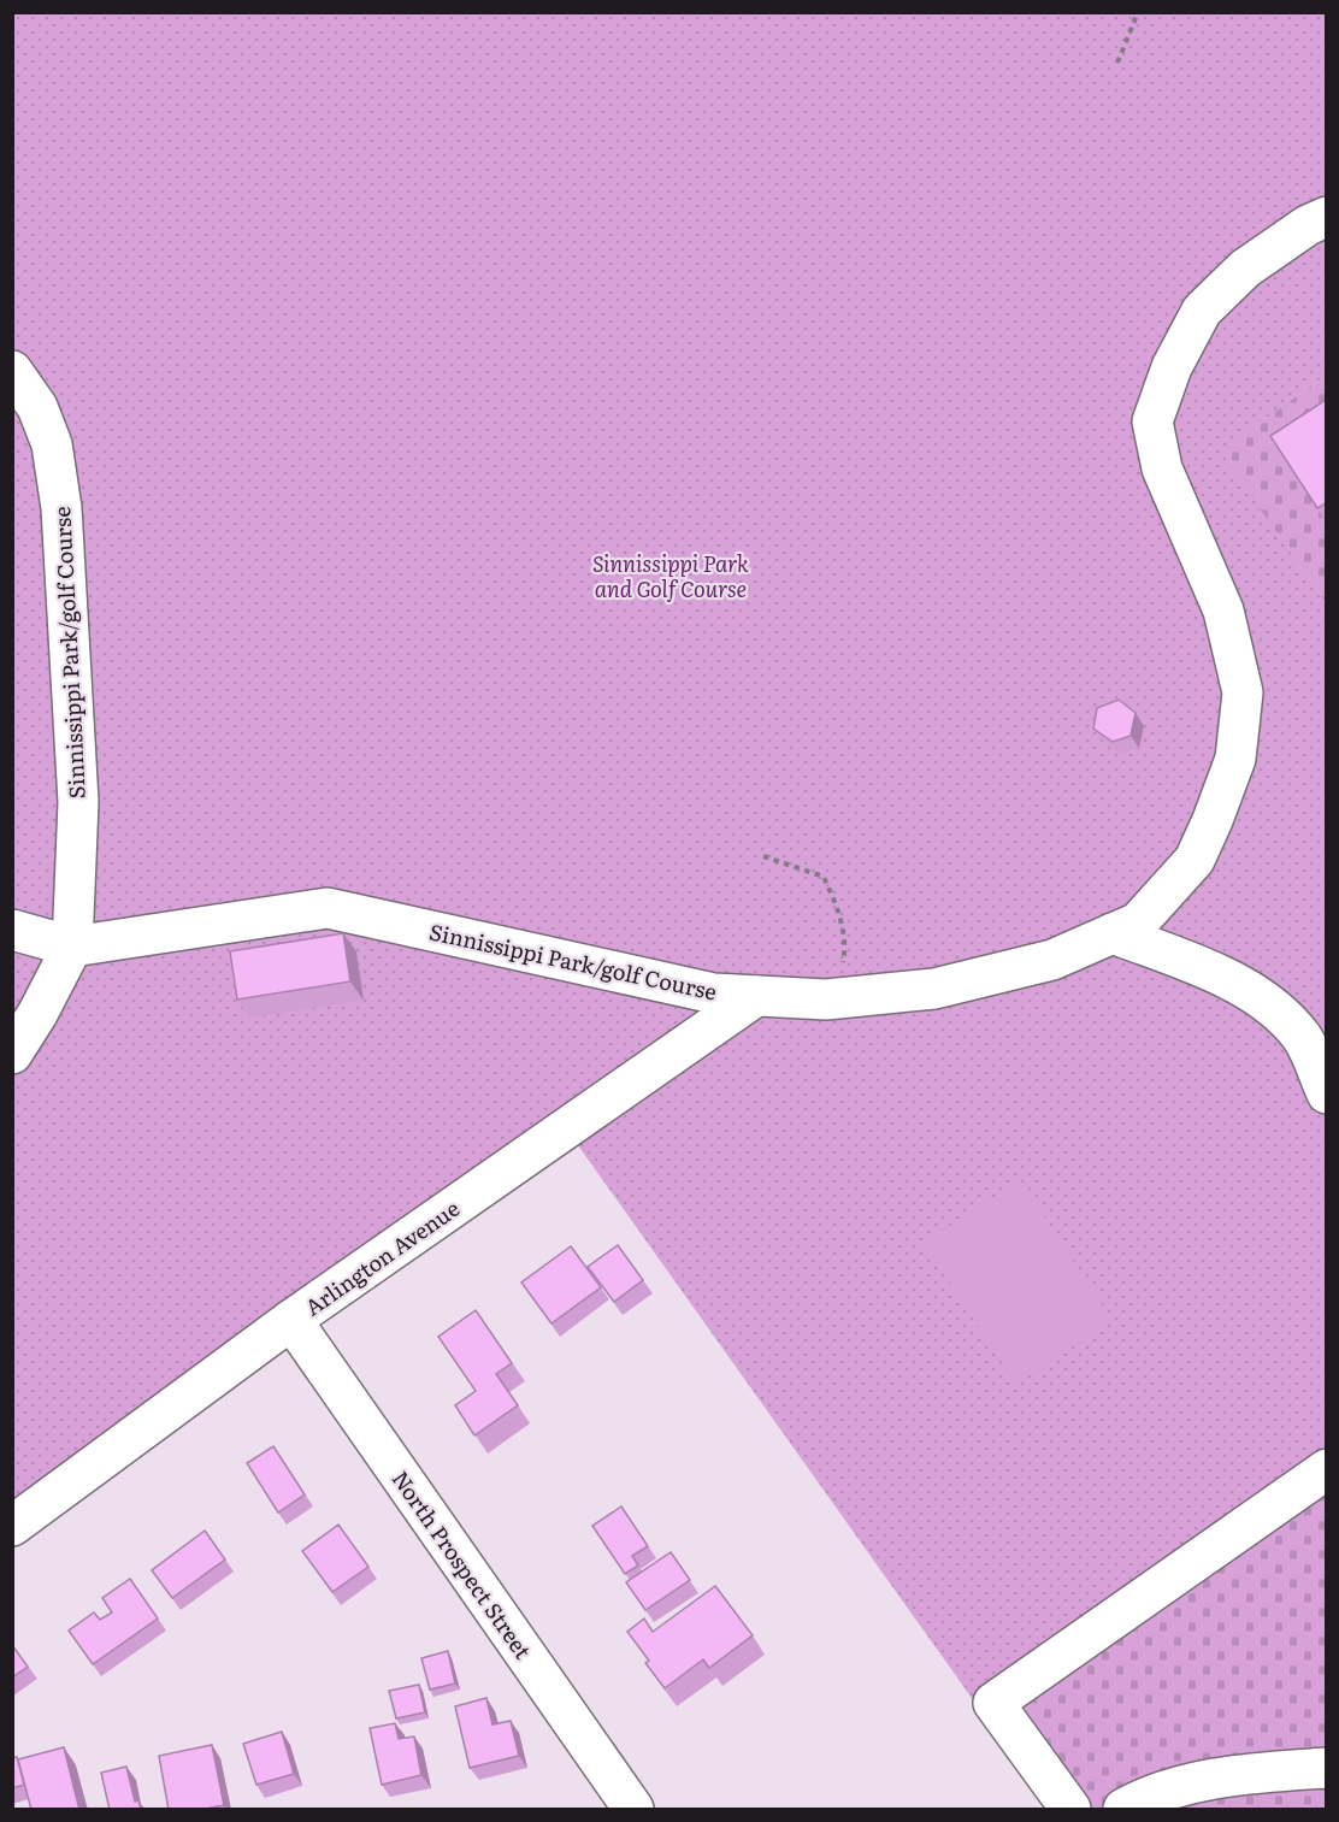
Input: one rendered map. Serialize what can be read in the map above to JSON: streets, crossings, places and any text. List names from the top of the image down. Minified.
{"streets":{"street":["Sinnissippi Park/golf Course","Arlington Avenue","North Prospect Street"]},"crossings":[["Sinnissippi Park/golf Course","Arlington Avenue"],["Arlington Avenue","North Prospect Street"]],"parks":["Sinnissippi Park and Golf Course"]}
